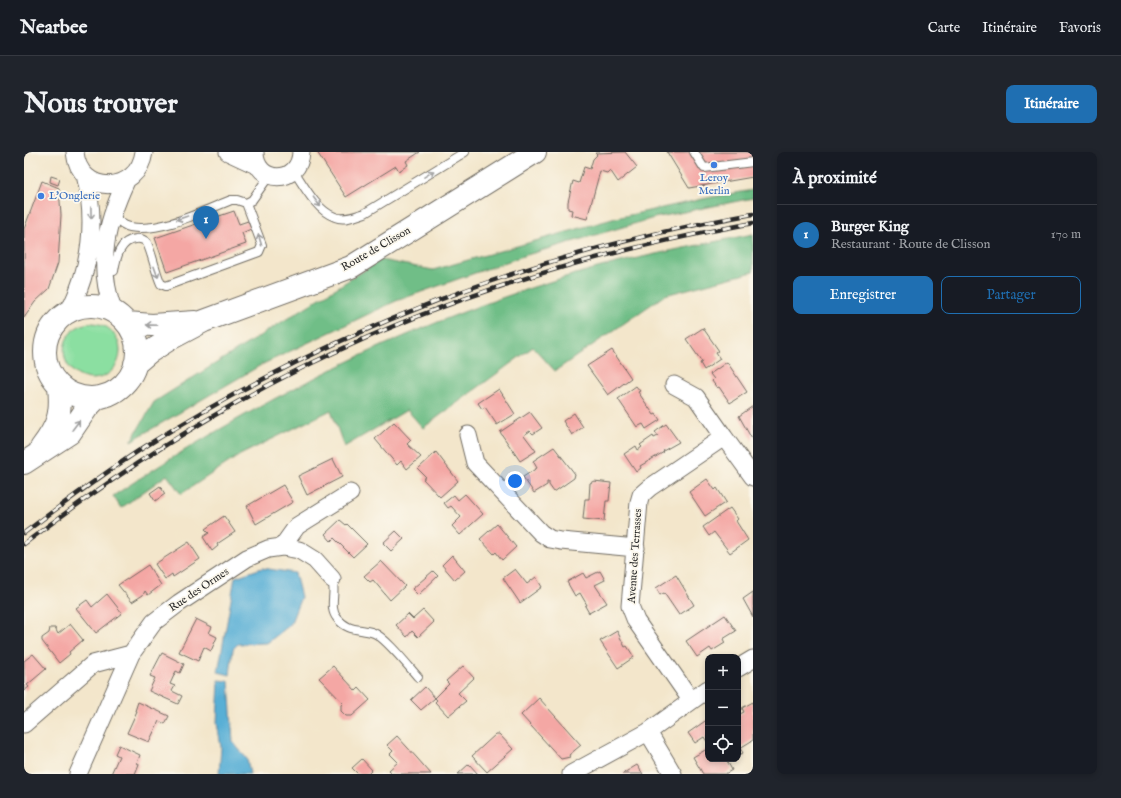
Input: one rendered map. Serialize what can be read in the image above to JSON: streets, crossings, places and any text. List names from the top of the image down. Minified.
{"streets":{"main road":["Route de Clisson"],"street":["Avenue des Terrasses","Rue des Ormes"]},"places":["Leroy Merlin","L'Onglerie"],"page":{"header":"Nearbee","nav":["Carte","Itinéraire","Favoris"],"buttons":["Itinéraire",["Enregistrer","Partager"]],"title":"Nous trouver","heading":"À proximité","list":[{"mark":"1","name":"Burger King","note":"Restaurant · Route de Clisson","value":"170 m"}],"pins":"1","map_buttons":["+","−"]}}
